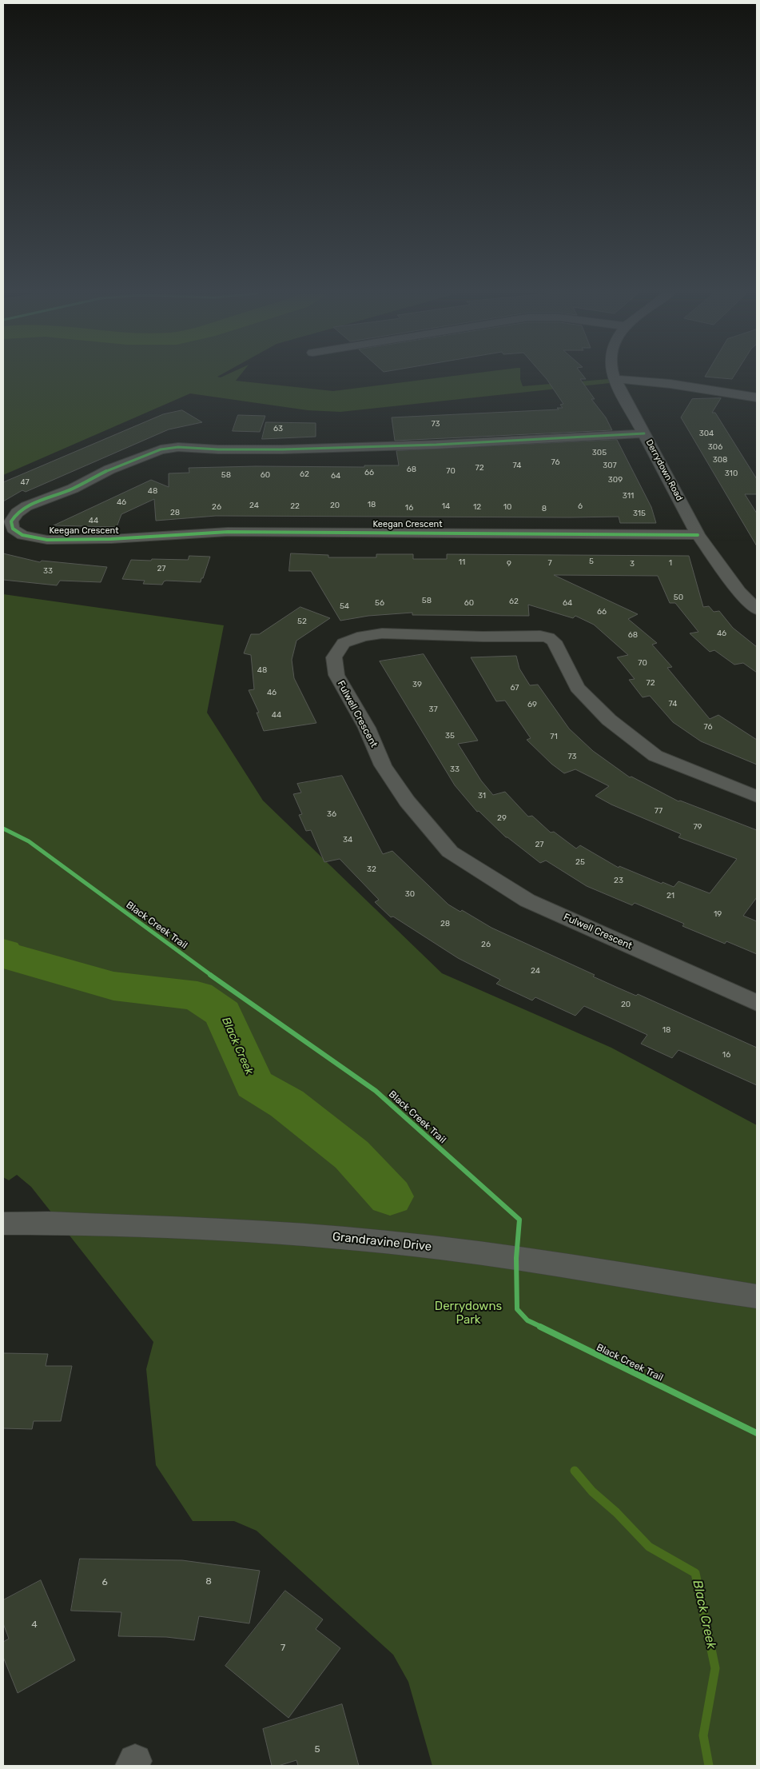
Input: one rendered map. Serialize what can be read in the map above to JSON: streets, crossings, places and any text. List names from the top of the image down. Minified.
{"streets":{"street":["Derrydown Road","Keegan Crescent","Fulwell Crescent","Grandravine Drive"],"cycle path":["Black Creek Trail"]},"crossings":[["Derrydown Road","Keegan Crescent"]],"water":["Black Creek"],"parks":["Derrydowns Park"],"house_numbers":["73","63","304","306","305","308","76","74","307","72","68","70","66","310","62","58","60","64","309","47","48","311","46","18","24","20","22","14","6","26","12","10","16","8","28","315","44","5","11","7","1","9","3","27","33","50","58","62","56","60","64","54","66","52","46","68","70","48","72","39","67","46","74","69","37","44","76","35","71","73","33","31","77","36","29","79","34","27","25","32","23","30","21","19","28","26","24","20","18","16","8","6","4","7","5"]}
